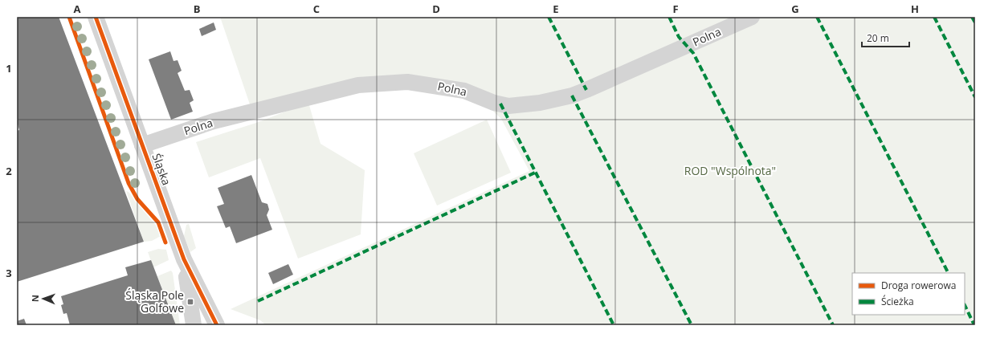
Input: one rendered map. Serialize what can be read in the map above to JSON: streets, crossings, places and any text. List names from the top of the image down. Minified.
{"streets":{"street":["Polna","Śląska"]},"crossings":[["Polna","Śląska"]],"parks":["ROD \"Wspólnota\""],"places":{"transit":["Śląska Pole Golfowe"]},"legend":["Droga rowerowa","Ścieżka"],"scale_bar":"20 m","north":"left","grid":{"columns":["A","B","C","D","E","F","G","H"],"rows":["1","2","3"]}}
